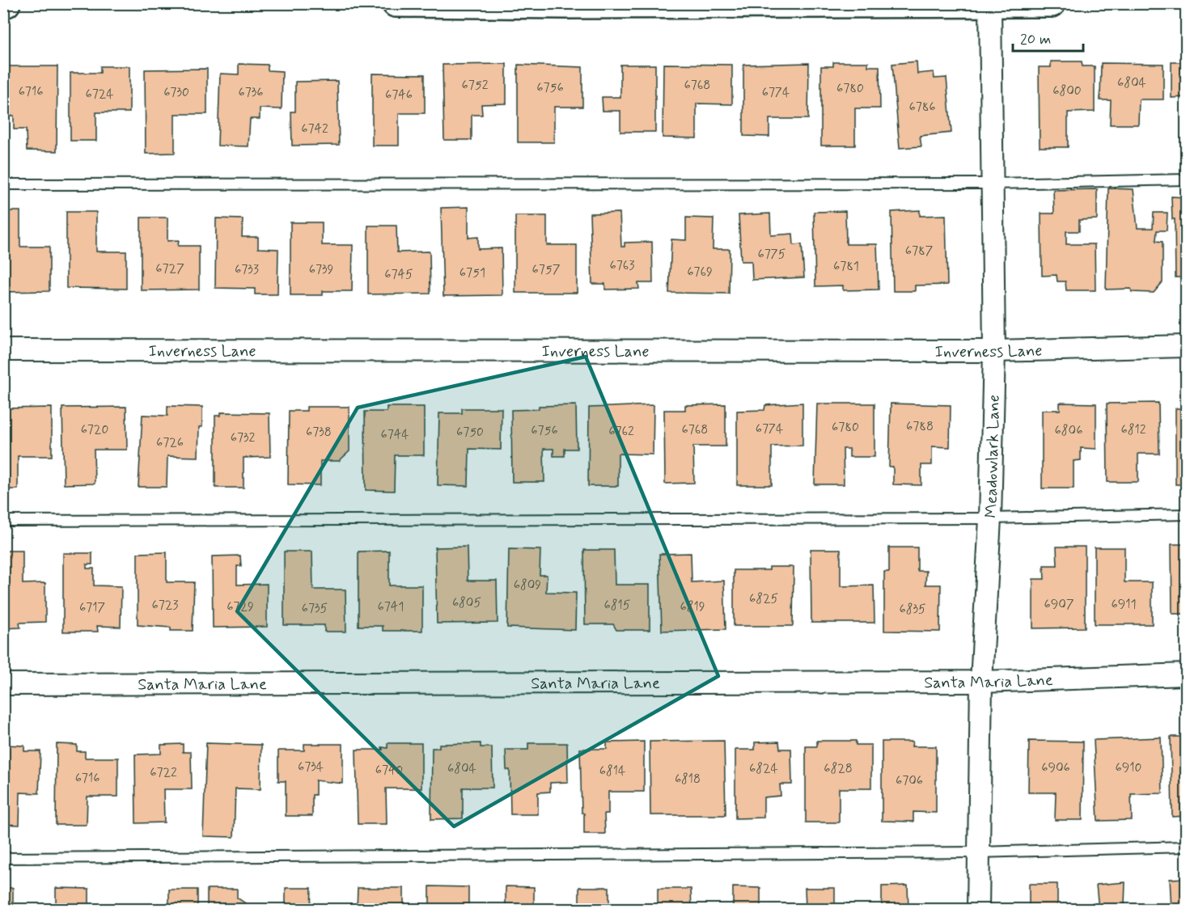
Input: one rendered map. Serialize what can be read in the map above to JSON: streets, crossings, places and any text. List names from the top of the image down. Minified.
{"streets":{"street":["Inverness Lane","Meadowlark Lane","Santa Maria Lane"]},"crossings":[["Inverness Lane","Meadowlark Lane"],["Meadowlark Lane","Santa Maria Lane"]],"house_numbers":["6804","6752","6768","6756","6780","6800","6716","6730","6736","6774","6724","6746","6786","6742","6787","6775","6763","6781","6727","6733","6739","6757","6769","6751","6745","6788","6780","6774","6720","6768","6812","6756","6806","6762","6738","6750","6744","6732","6726","6809","6825","6805","6907","6911","6723","6815","6729","6741","6819","6717","6735","6835","6734","6906","6910","6804","6824","6828","6740","6814","6722","6716","6818","6706"],"scale_bar":"20 m"}
